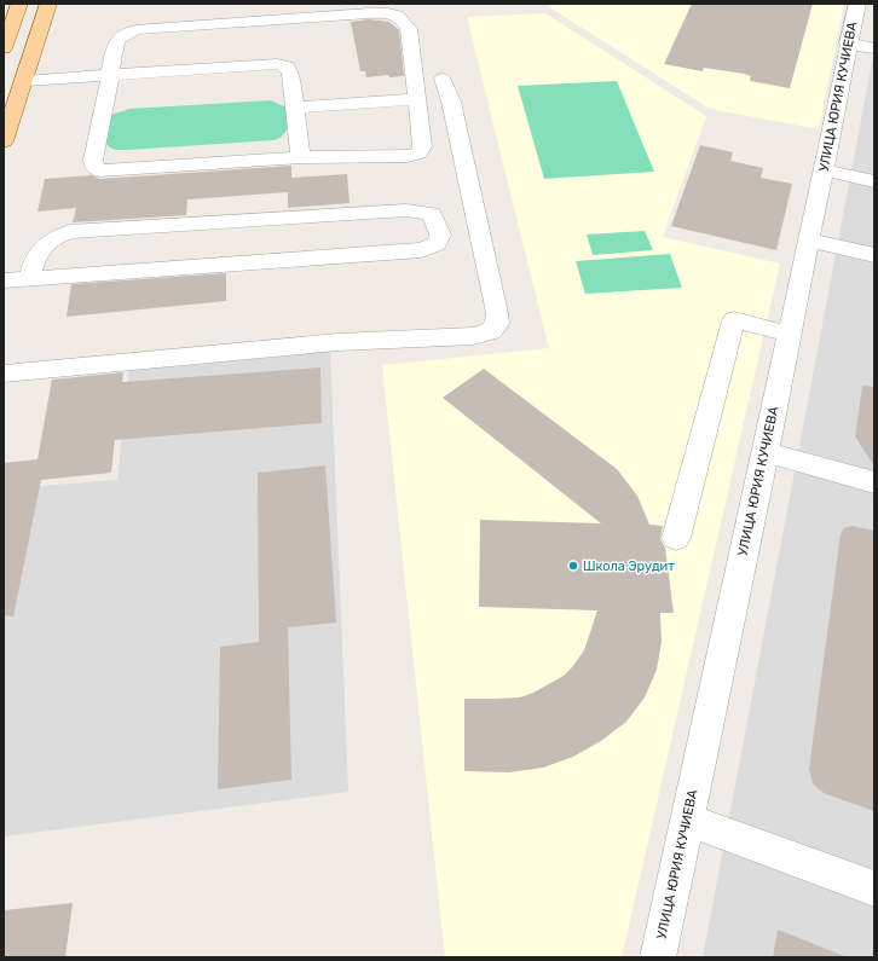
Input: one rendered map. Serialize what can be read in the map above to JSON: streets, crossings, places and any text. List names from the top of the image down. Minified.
{"streets":{"street":["УЛИЦА ЮРИЯ КУЧИЕВА"]},"places":["Школа Эрудит"]}
